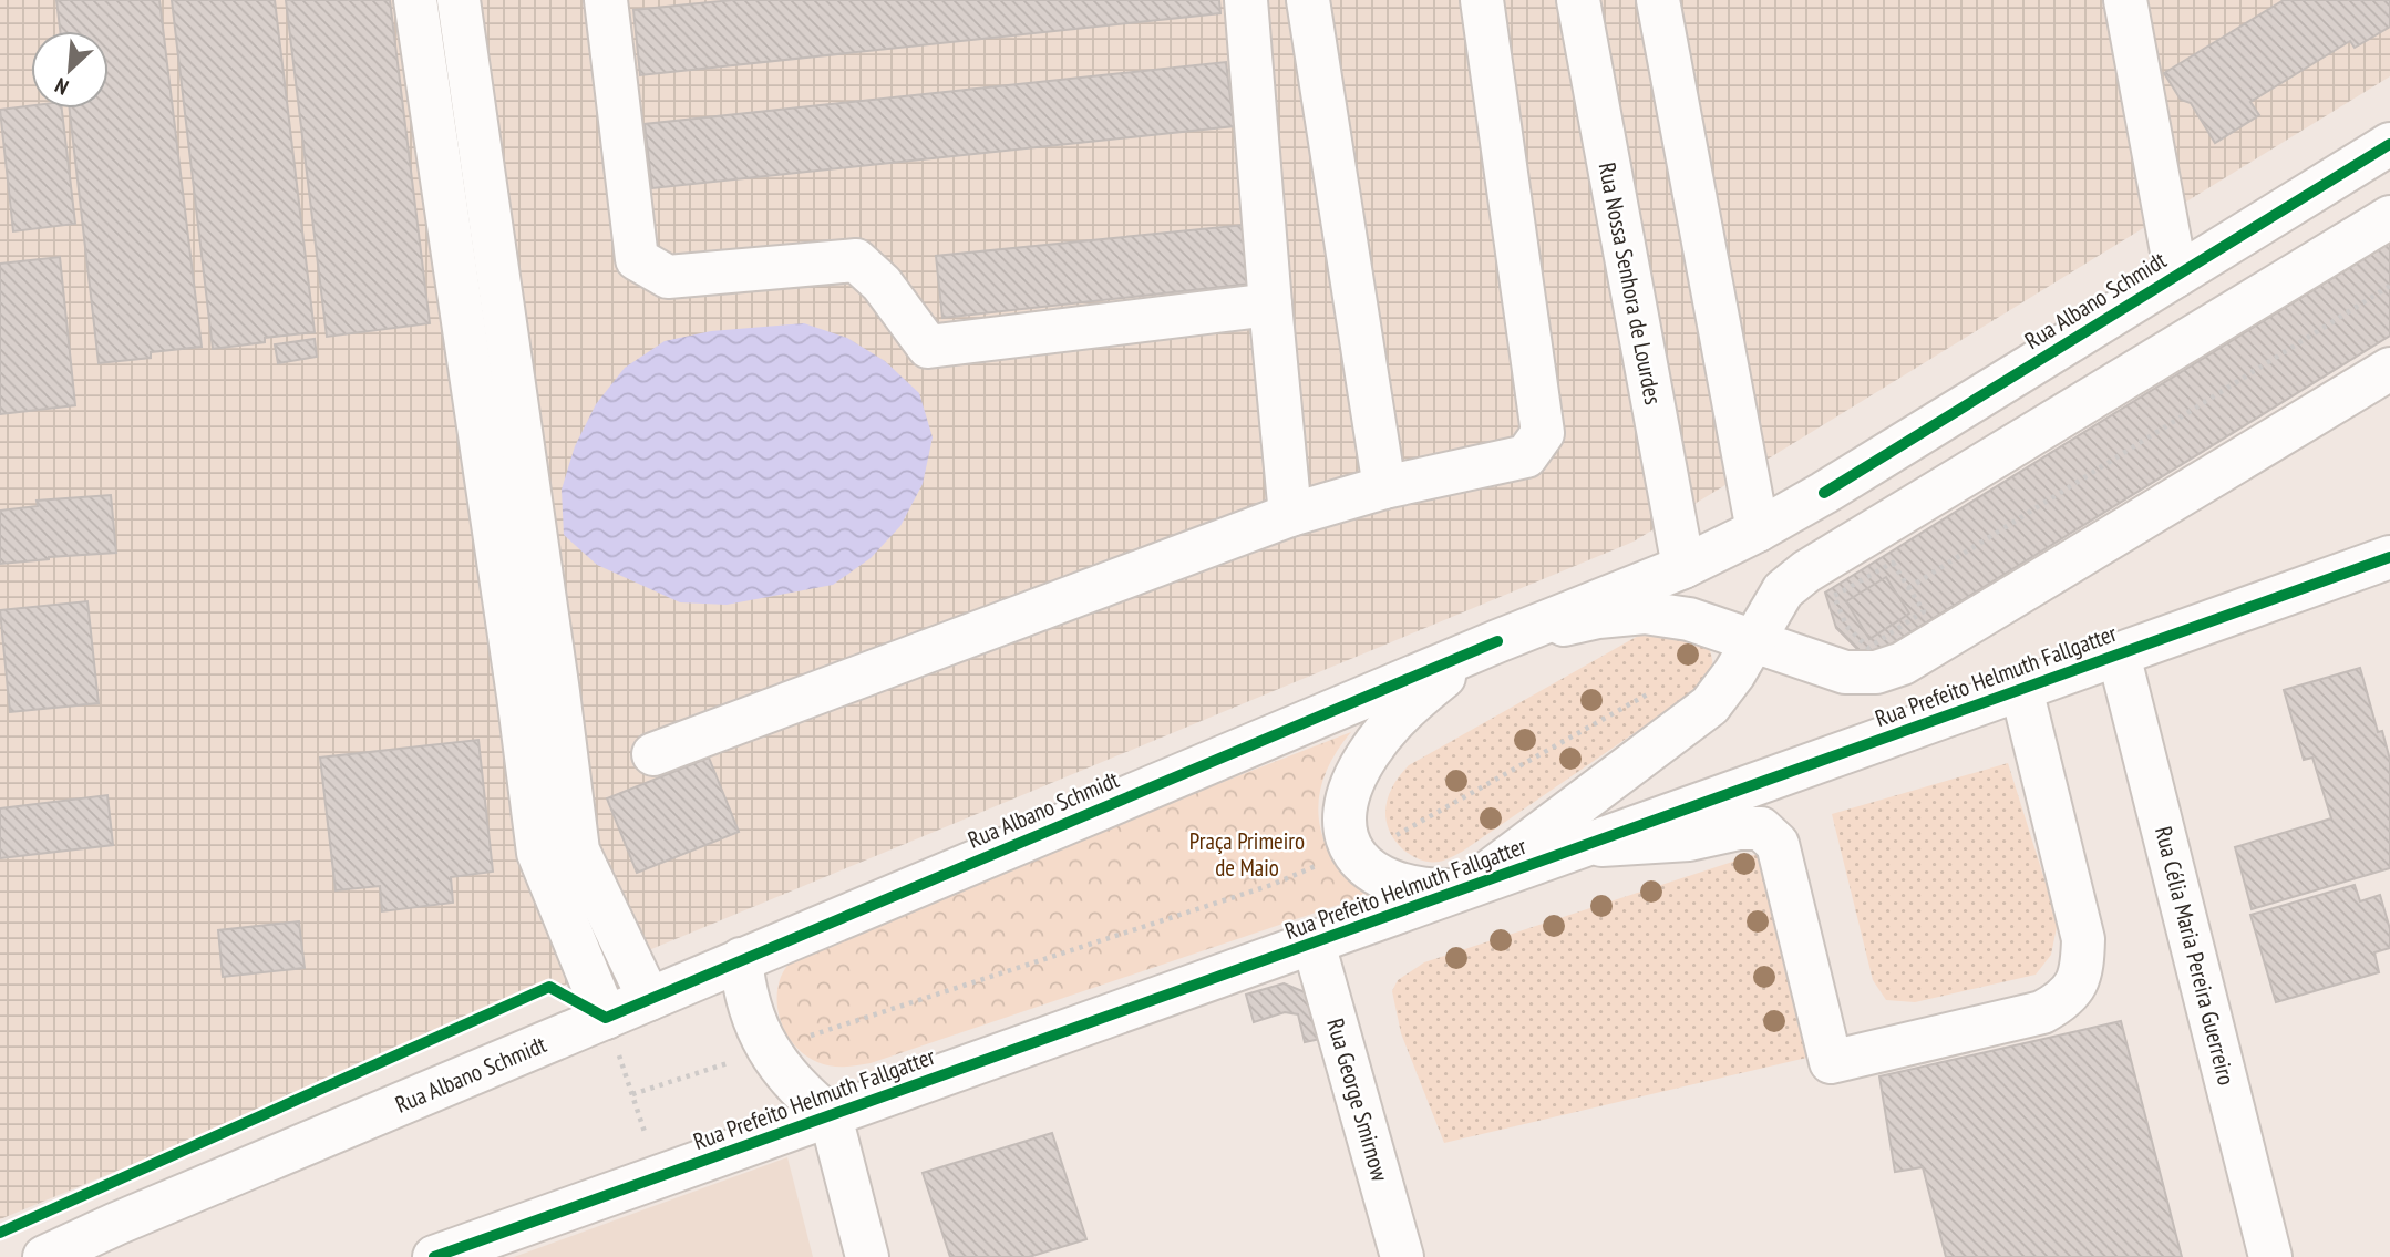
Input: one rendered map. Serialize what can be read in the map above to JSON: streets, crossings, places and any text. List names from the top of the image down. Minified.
{"streets":{"main road":["Rua Nossa Senhora de Lourdes","Rua Albano Schmidt","Rua Prefeito Helmuth Fallgatter","Rua Célia Maria Pereira Guerreiro","Rua George Smirnow"]},"crossings":[["Rua Nossa Senhora de Lourdes","Rua Albano Schmidt"],["Rua Prefeito Helmuth Fallgatter","Rua Célia Maria Pereira Guerreiro"],["Rua Prefeito Helmuth Fallgatter","Rua George Smirnow"]],"parks":["Praça Primeiro de Maio"],"north":"bottom left"}
